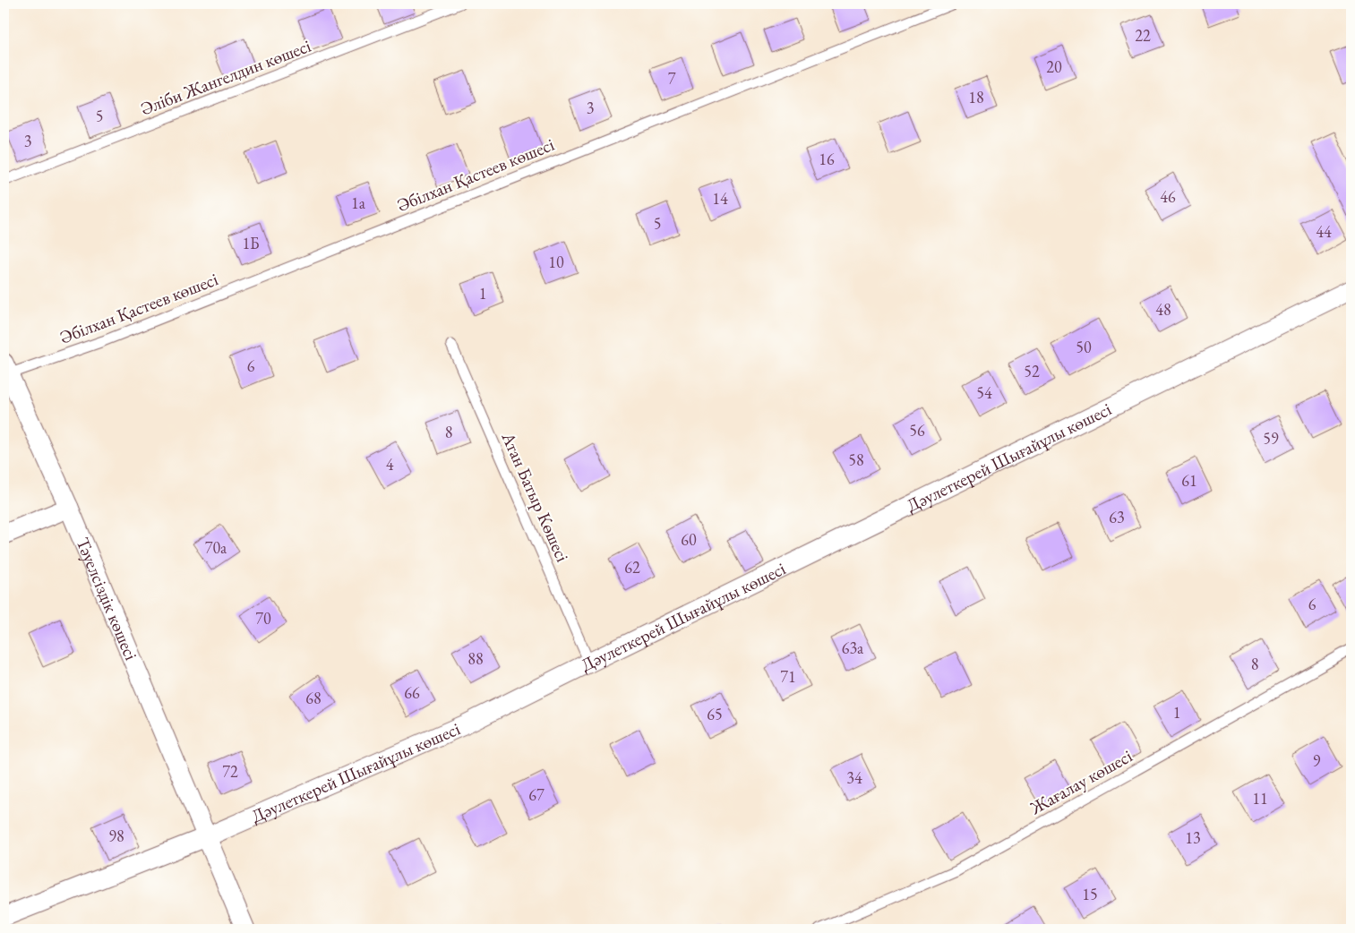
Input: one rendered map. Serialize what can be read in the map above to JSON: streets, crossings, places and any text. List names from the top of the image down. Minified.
{"streets":{"street":["Дәулеткерей Шығайұлы көшесі","Тәуелсіздік көшесі"],"lane":["Әліби Жангелдин көшесі","Әбілхан Қастеев көшесі","Атан Батыр Көшесі","Жағалау көшесі"]},"crossings":[["Әбілхан Қастеев көшесі","Тәуелсіздік көшесі"],["Дәулеткерей Шығайұлы көшесі","Атан Батыр Көшесі"],["Дәулеткерей Шығайұлы көшесі","Тәуелсіздік көшесі"]],"house_numbers":["22","20","7","18","3","5","3","16","46","14","1а","5","44","1Б","10","1","48","50","6","52","54","56","8","59","58","4","61","63","60","70а","62","6","70","63а","88","8","71","66","68","1","65","9","72","34","67","11","98","13","15"]}
